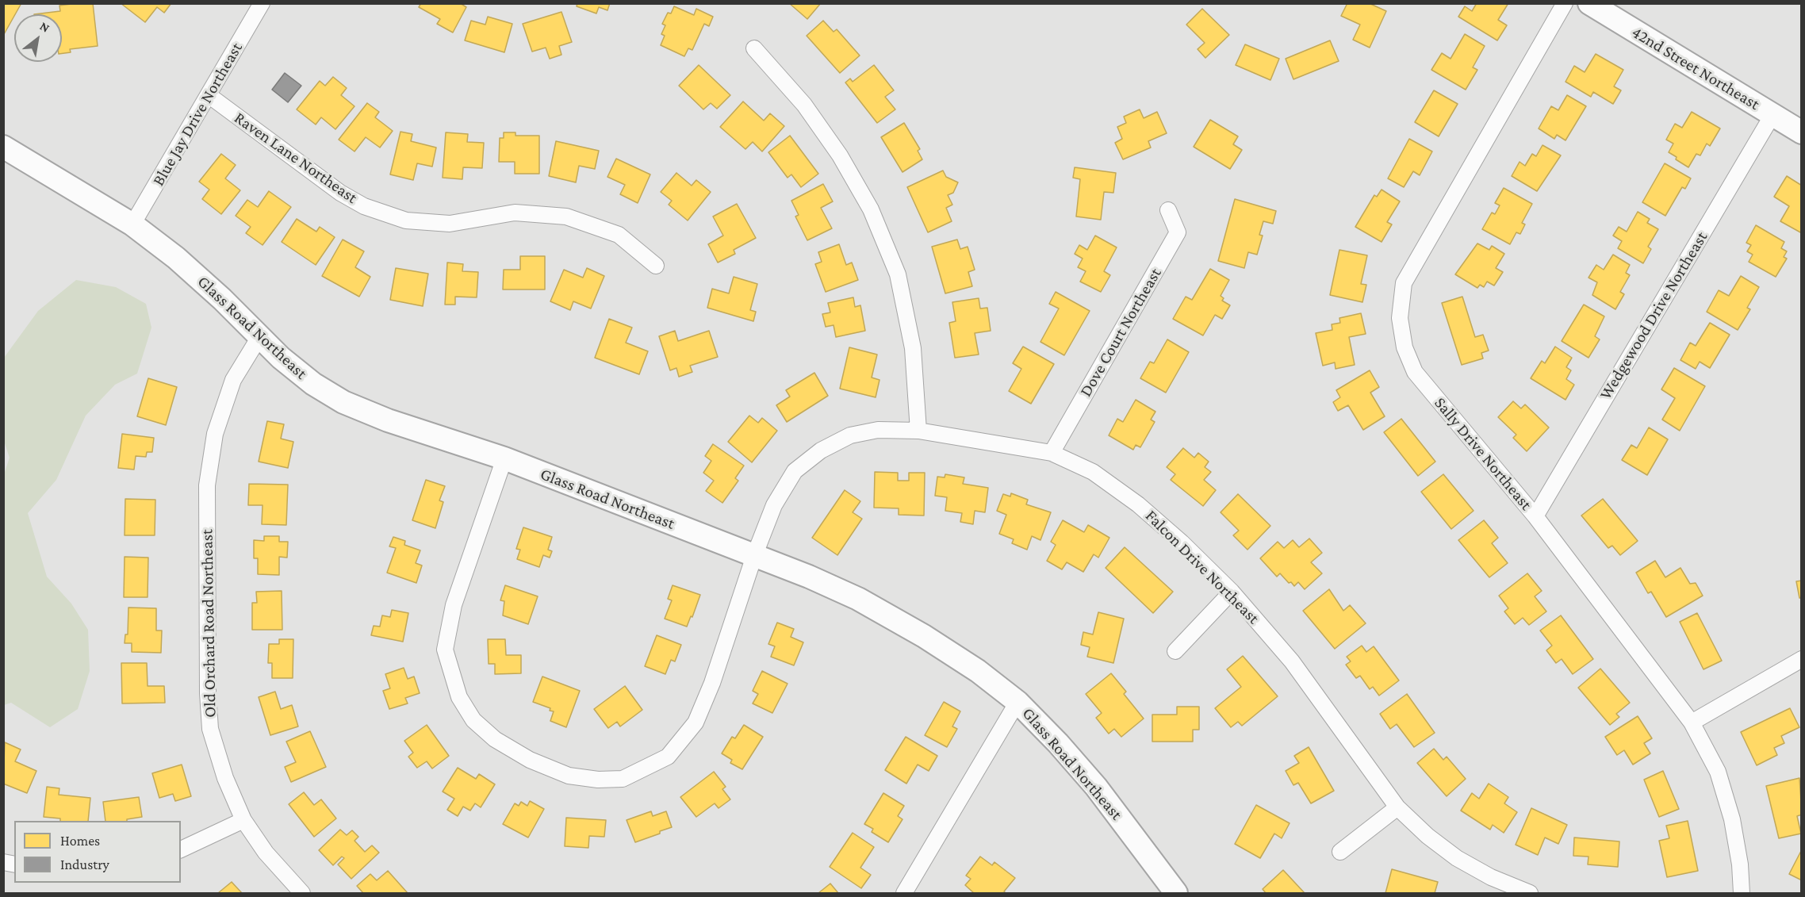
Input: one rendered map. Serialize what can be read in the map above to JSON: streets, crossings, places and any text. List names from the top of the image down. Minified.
{"streets":{"street":["42nd Street Northeast","Blue Jay Drive Northeast","Raven Lane Northeast","Wedgewood Drive Northeast","Glass Road Northeast","Dove Court Northeast","Sally Drive Northeast","Falcon Drive Northeast","Old Orchard Road Northeast"]},"crossings":[["42nd Street Northeast","Wedgewood Drive Northeast"],["Blue Jay Drive Northeast","Raven Lane Northeast"],["Blue Jay Drive Northeast","Glass Road Northeast"],["Wedgewood Drive Northeast","Sally Drive Northeast"],["Glass Road Northeast","Falcon Drive Northeast"],["Glass Road Northeast","Old Orchard Road Northeast"],["Dove Court Northeast","Falcon Drive Northeast"]],"legend":["Homes","Industry"],"north":"top right"}
